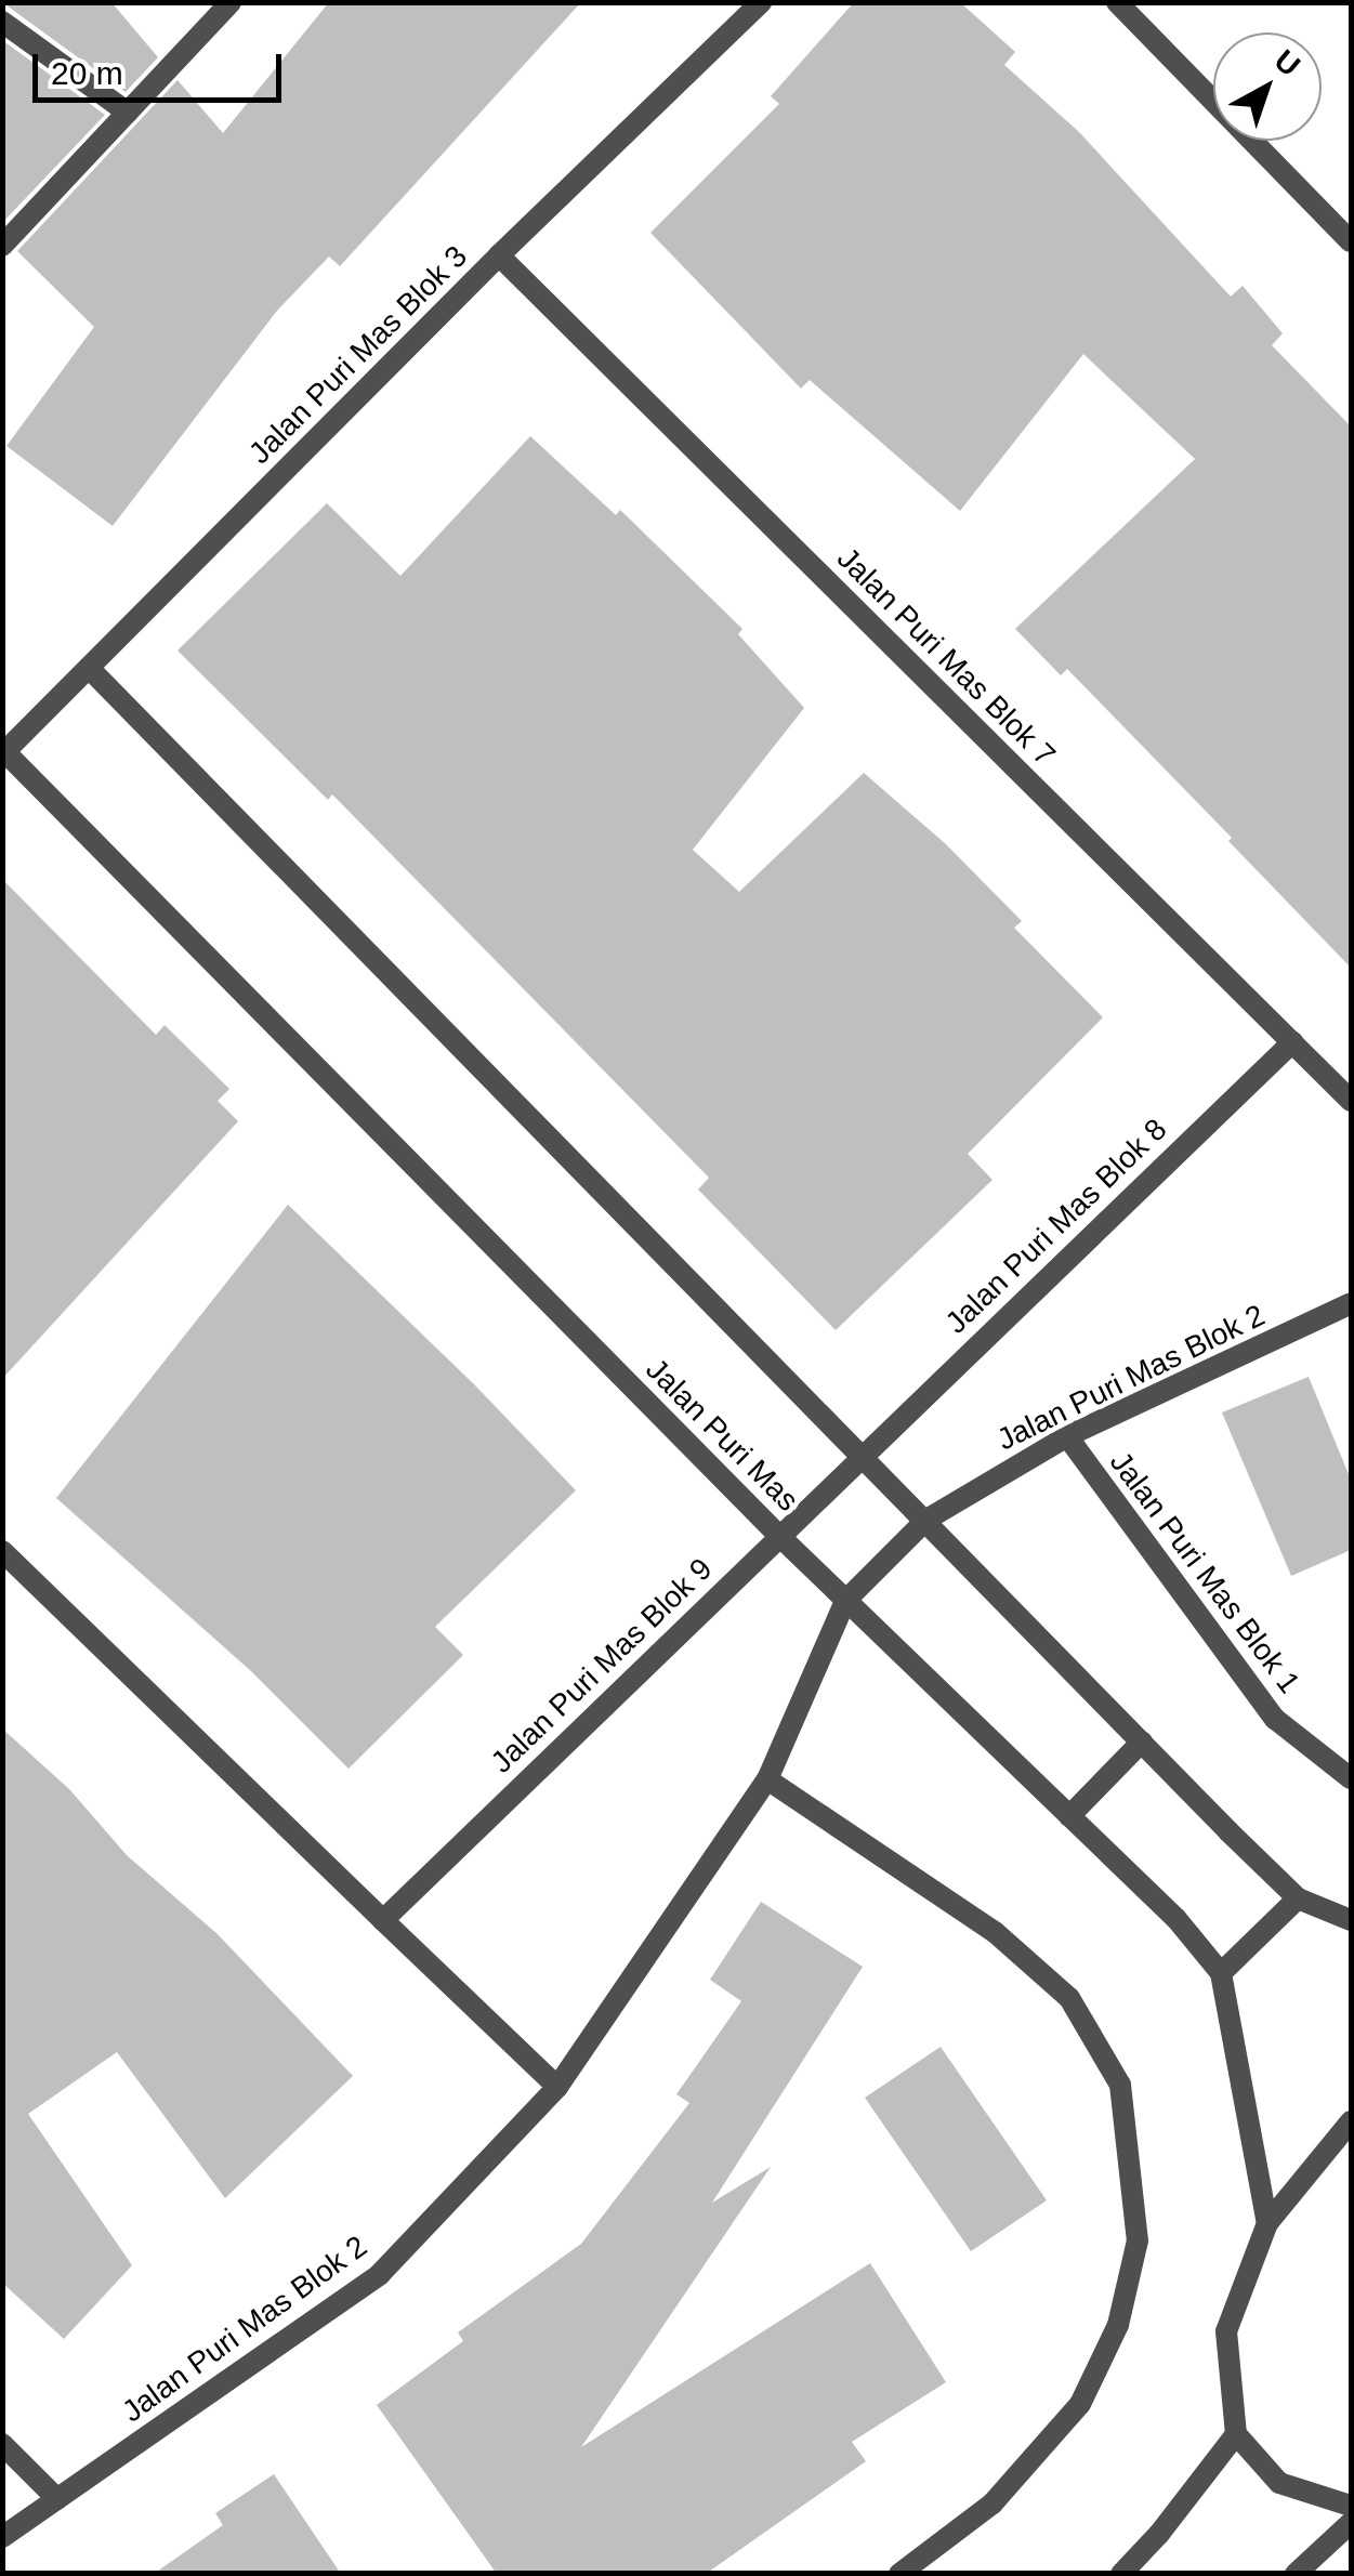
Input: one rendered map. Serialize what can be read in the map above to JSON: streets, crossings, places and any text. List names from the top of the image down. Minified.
{"streets":{"street":["Jalan Puri Mas Blok 3","Jalan Puri Mas Blok 7","Jalan Puri Mas Blok 8","Jalan Puri Mas Blok 2","Jalan Puri Mas","Jalan Puri Mas Blok 1","Jalan Puri Mas Blok 9"]},"crossings":[["Jalan Puri Mas Blok 3","Jalan Puri Mas Blok 7"],["Jalan Puri Mas Blok 3","Jalan Puri Mas"],["Jalan Puri Mas Blok 7","Jalan Puri Mas Blok 8"],["Jalan Puri Mas Blok 8","Jalan Puri Mas Blok 9"],["Jalan Puri Mas Blok 2","Jalan Puri Mas"],["Jalan Puri Mas Blok 2","Jalan Puri Mas Blok 1"],["Jalan Puri Mas","Jalan Puri Mas Blok 9"]],"scale_bar":"20 m","north":"top right"}
